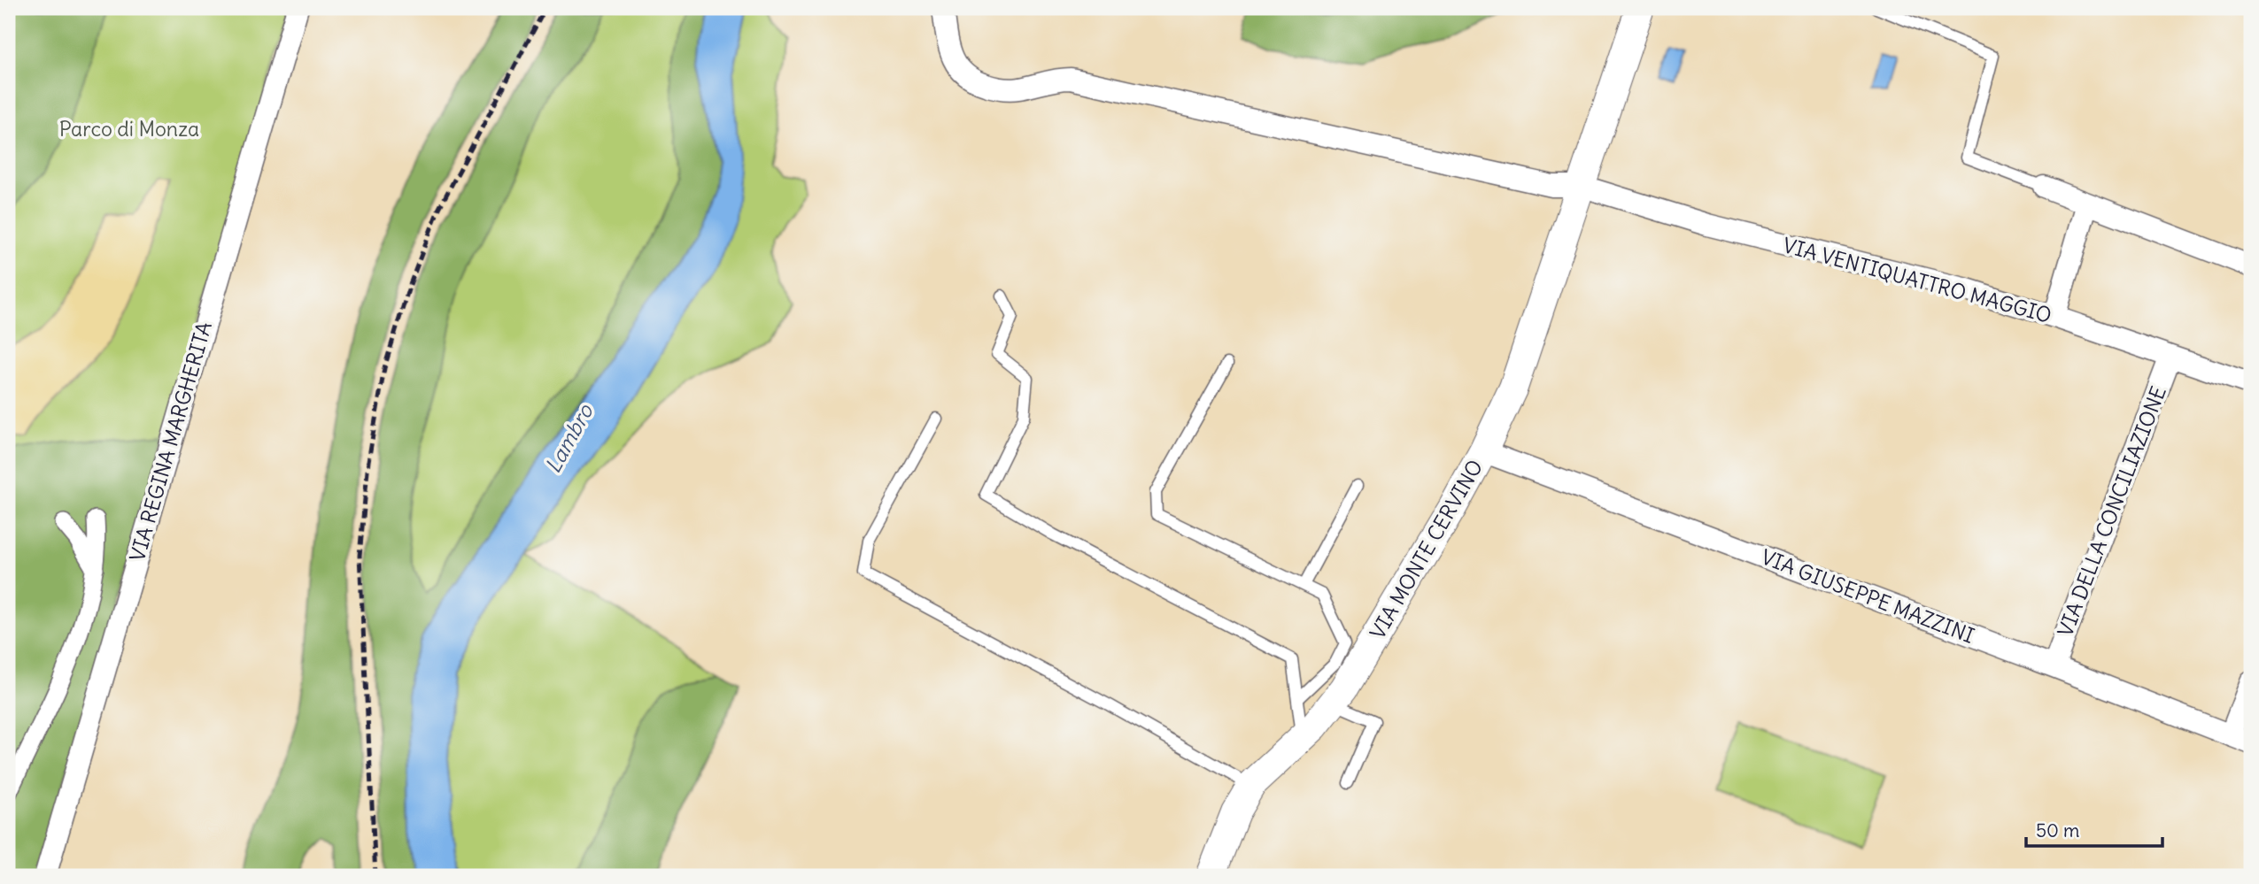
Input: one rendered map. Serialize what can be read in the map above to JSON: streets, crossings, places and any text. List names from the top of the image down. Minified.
{"streets":{"street":["VIA VENTIQUATTRO MAGGIO","VIA REGINA MARGHERITA","VIA DELLA CONCILIAZIONE","VIA MONTE CERVINO","VIA GIUSEPPE MAZZINI"]},"crossings":[["VIA VENTIQUATTRO MAGGIO","VIA DELLA CONCILIAZIONE"],["VIA VENTIQUATTRO MAGGIO","VIA MONTE CERVINO"],["VIA DELLA CONCILIAZIONE","VIA GIUSEPPE MAZZINI"],["VIA MONTE CERVINO","VIA GIUSEPPE MAZZINI"]],"water":["Lambro"],"parks":["Parco di Monza"],"scale_bar":"50 m"}
